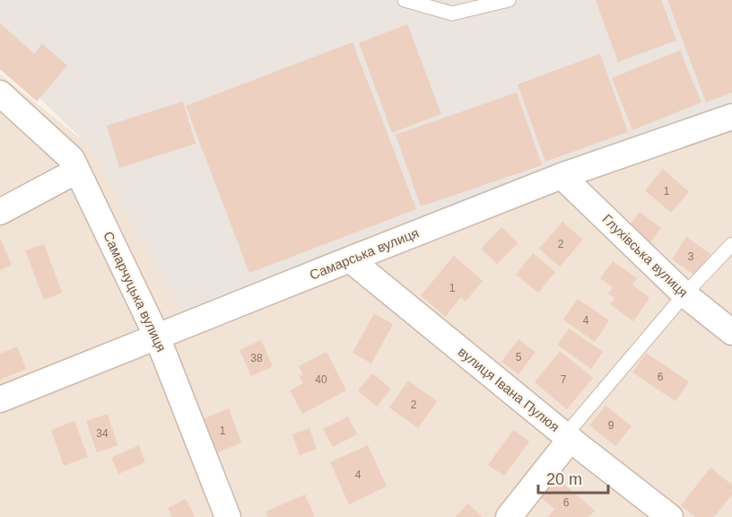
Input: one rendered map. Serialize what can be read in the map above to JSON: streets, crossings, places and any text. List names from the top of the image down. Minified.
{"streets":{"street":["Самарська вулиця","Глухівська вулиця","Самарчуцька вулиця","вулиця Івана Пулюя"]},"crossings":[["Самарська вулиця","Глухівська вулиця"],["Самарська вулиця","Самарчуцька вулиця"],["Самарська вулиця","вулиця Івана Пулюя"]],"house_numbers":["1","2","3","1","4","5","38","6","40","7","2","9","1","34","4","6"],"scale_bar":"20 m"}
